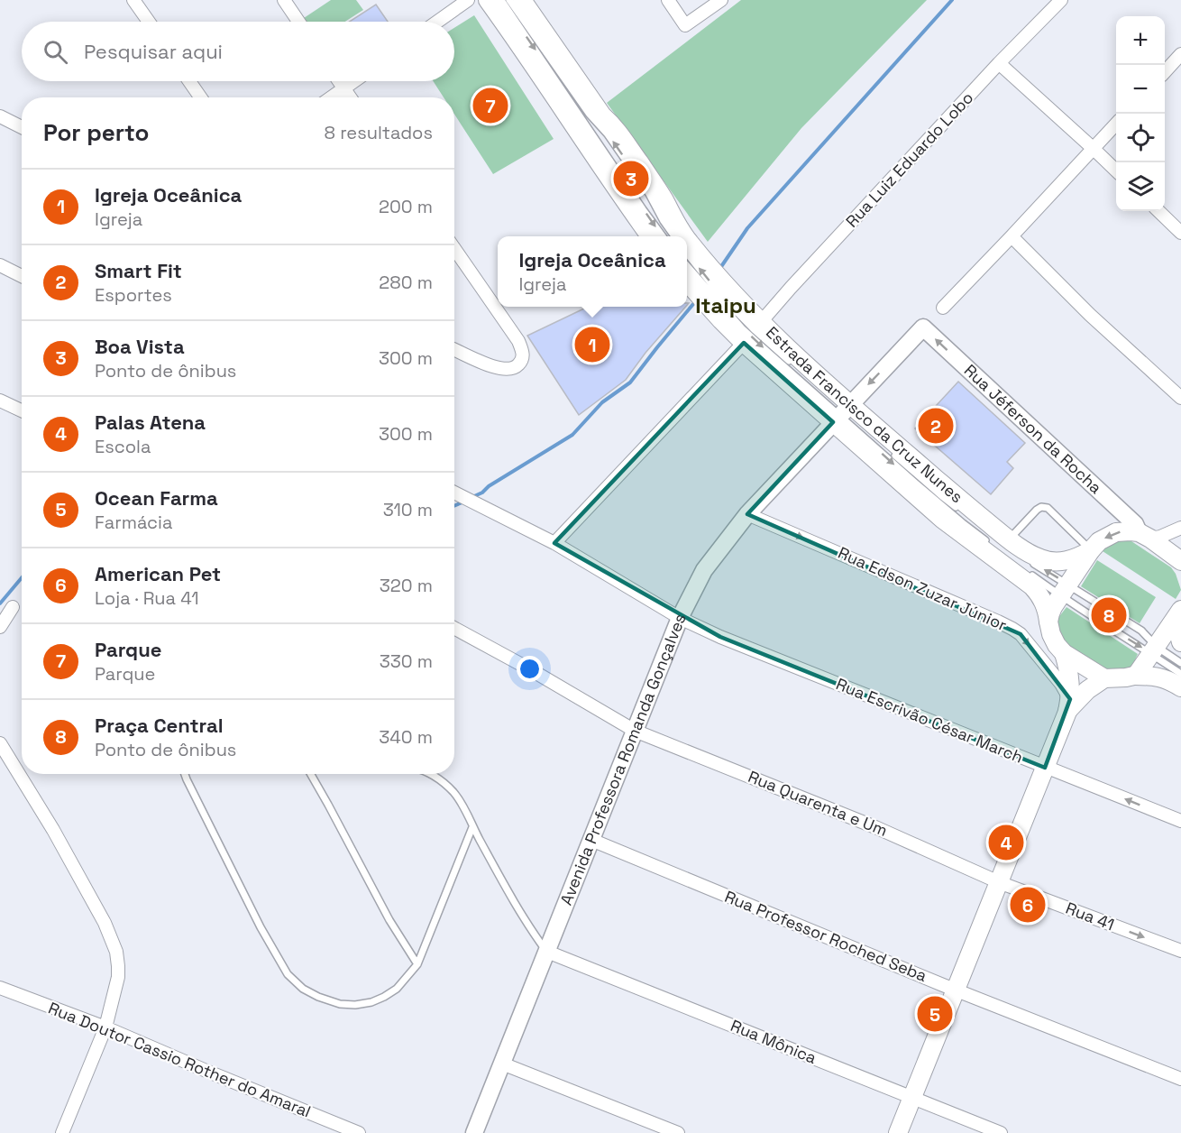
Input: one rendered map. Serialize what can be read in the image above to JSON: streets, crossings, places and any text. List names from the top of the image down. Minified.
{"streets":{"main road":["Estrada Francisco da Cruz Nunes"],"street":["Rua Luiz Eduardo Lobo","Rua Jéferson da Rocha","Rua Edson Zuzar Júnior","Rua Escrivão César March","Avenida Professora Romanda Gonçalves","Rua Quarenta e Um","Rua 41","Rua Professor Roched Seba","Rua Mônica","Rua Doutor Cassio Rother do Amaral"]},"crossings":[["Rua Luiz Eduardo Lobo","Estrada Francisco da Cruz Nunes"],["Estrada Francisco da Cruz Nunes","Avenida Professora Romanda Gonçalves"],["Rua Jéferson da Rocha","Avenida Professora Romanda Gonçalves"],["Rua Edson Zuzar Júnior","Avenida Professora Romanda Gonçalves"],["Rua Escrivão César March","Avenida Professora Romanda Gonçalves"],["Avenida Professora Romanda Gonçalves","Rua Quarenta e Um"],["Avenida Professora Romanda Gonçalves","Rua Professor Roched Seba"],["Avenida Professora Romanda Gonçalves","Rua Mônica"],["Rua Quarenta e Um","Rua 41"]],"one_way":["Rua Edson Zuzar Júnior","Rua 41"],"districts":["Itaipu"],"page":{"map_buttons":["+","−"],"search":"Pesquisar aqui","pins":["7","3","1","2","8","4","6","5"],"heading":["Por perto","8 resultados"],"list":[{"mark":"1","name":"Igreja Oceânica","note":"Igreja","value":"200 m"},{"mark":"2","name":"Smart Fit","note":"Esportes","value":"280 m"},{"mark":"3","name":"Boa Vista","note":"Ponto de ônibus","value":"300 m"},{"mark":"4","name":"Palas Atena","note":"Escola","value":"300 m"},{"mark":"5","name":"Ocean Farma","note":"Farmácia","value":"310 m"},{"mark":"6","name":"American Pet","note":"Loja · Rua 41","value":"320 m"},{"mark":"7","name":"Parque","note":"Parque","value":"330 m"},{"mark":"8","name":"Praça Central","note":"Ponto de ônibus","value":"340 m"}],"popup":["Igreja Oceânica","Igreja"]}}
